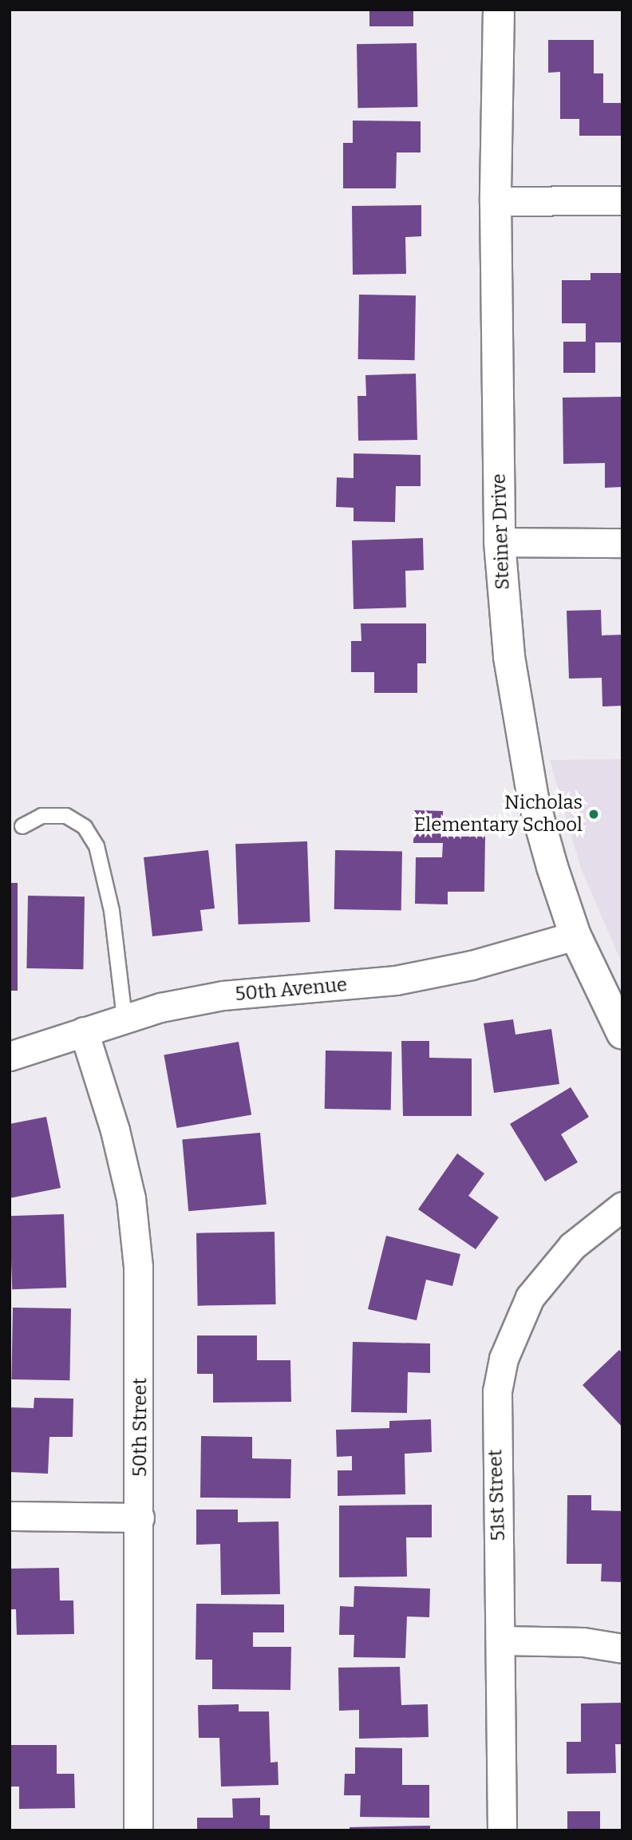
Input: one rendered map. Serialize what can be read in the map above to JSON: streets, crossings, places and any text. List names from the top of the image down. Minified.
{"streets":{"street":["Steiner Drive","50th Avenue","50th Street","51st Street"]},"crossings":[["Steiner Drive","50th Avenue"],["50th Avenue","50th Street"]],"places":["Nicholas Elementary School"]}
